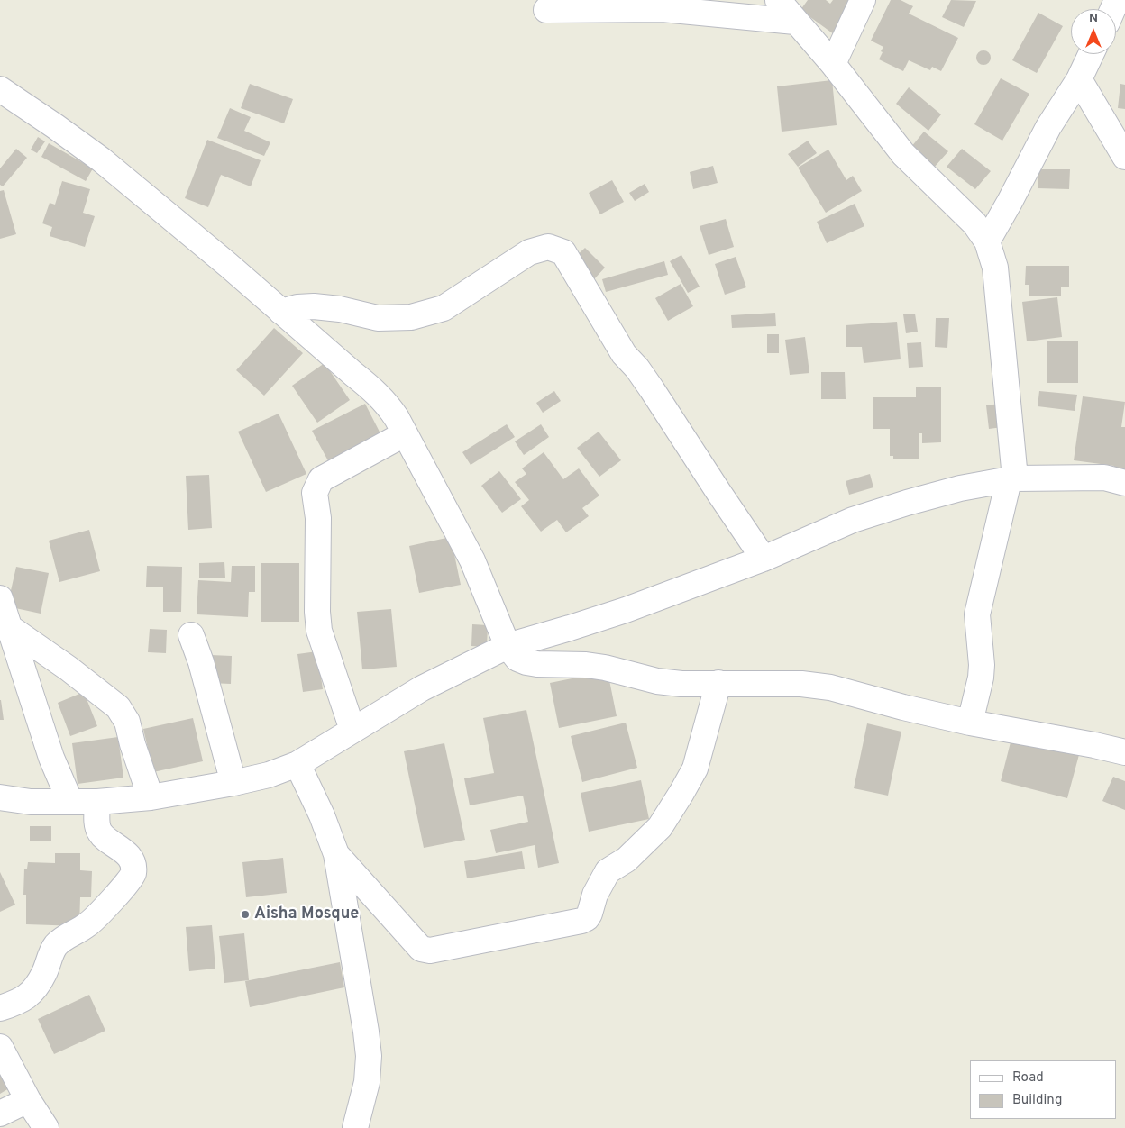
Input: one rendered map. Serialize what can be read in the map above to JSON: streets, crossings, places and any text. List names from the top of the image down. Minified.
{"places":["Aisha Mosque"],"legend":["Road","Building"],"north":"top"}
